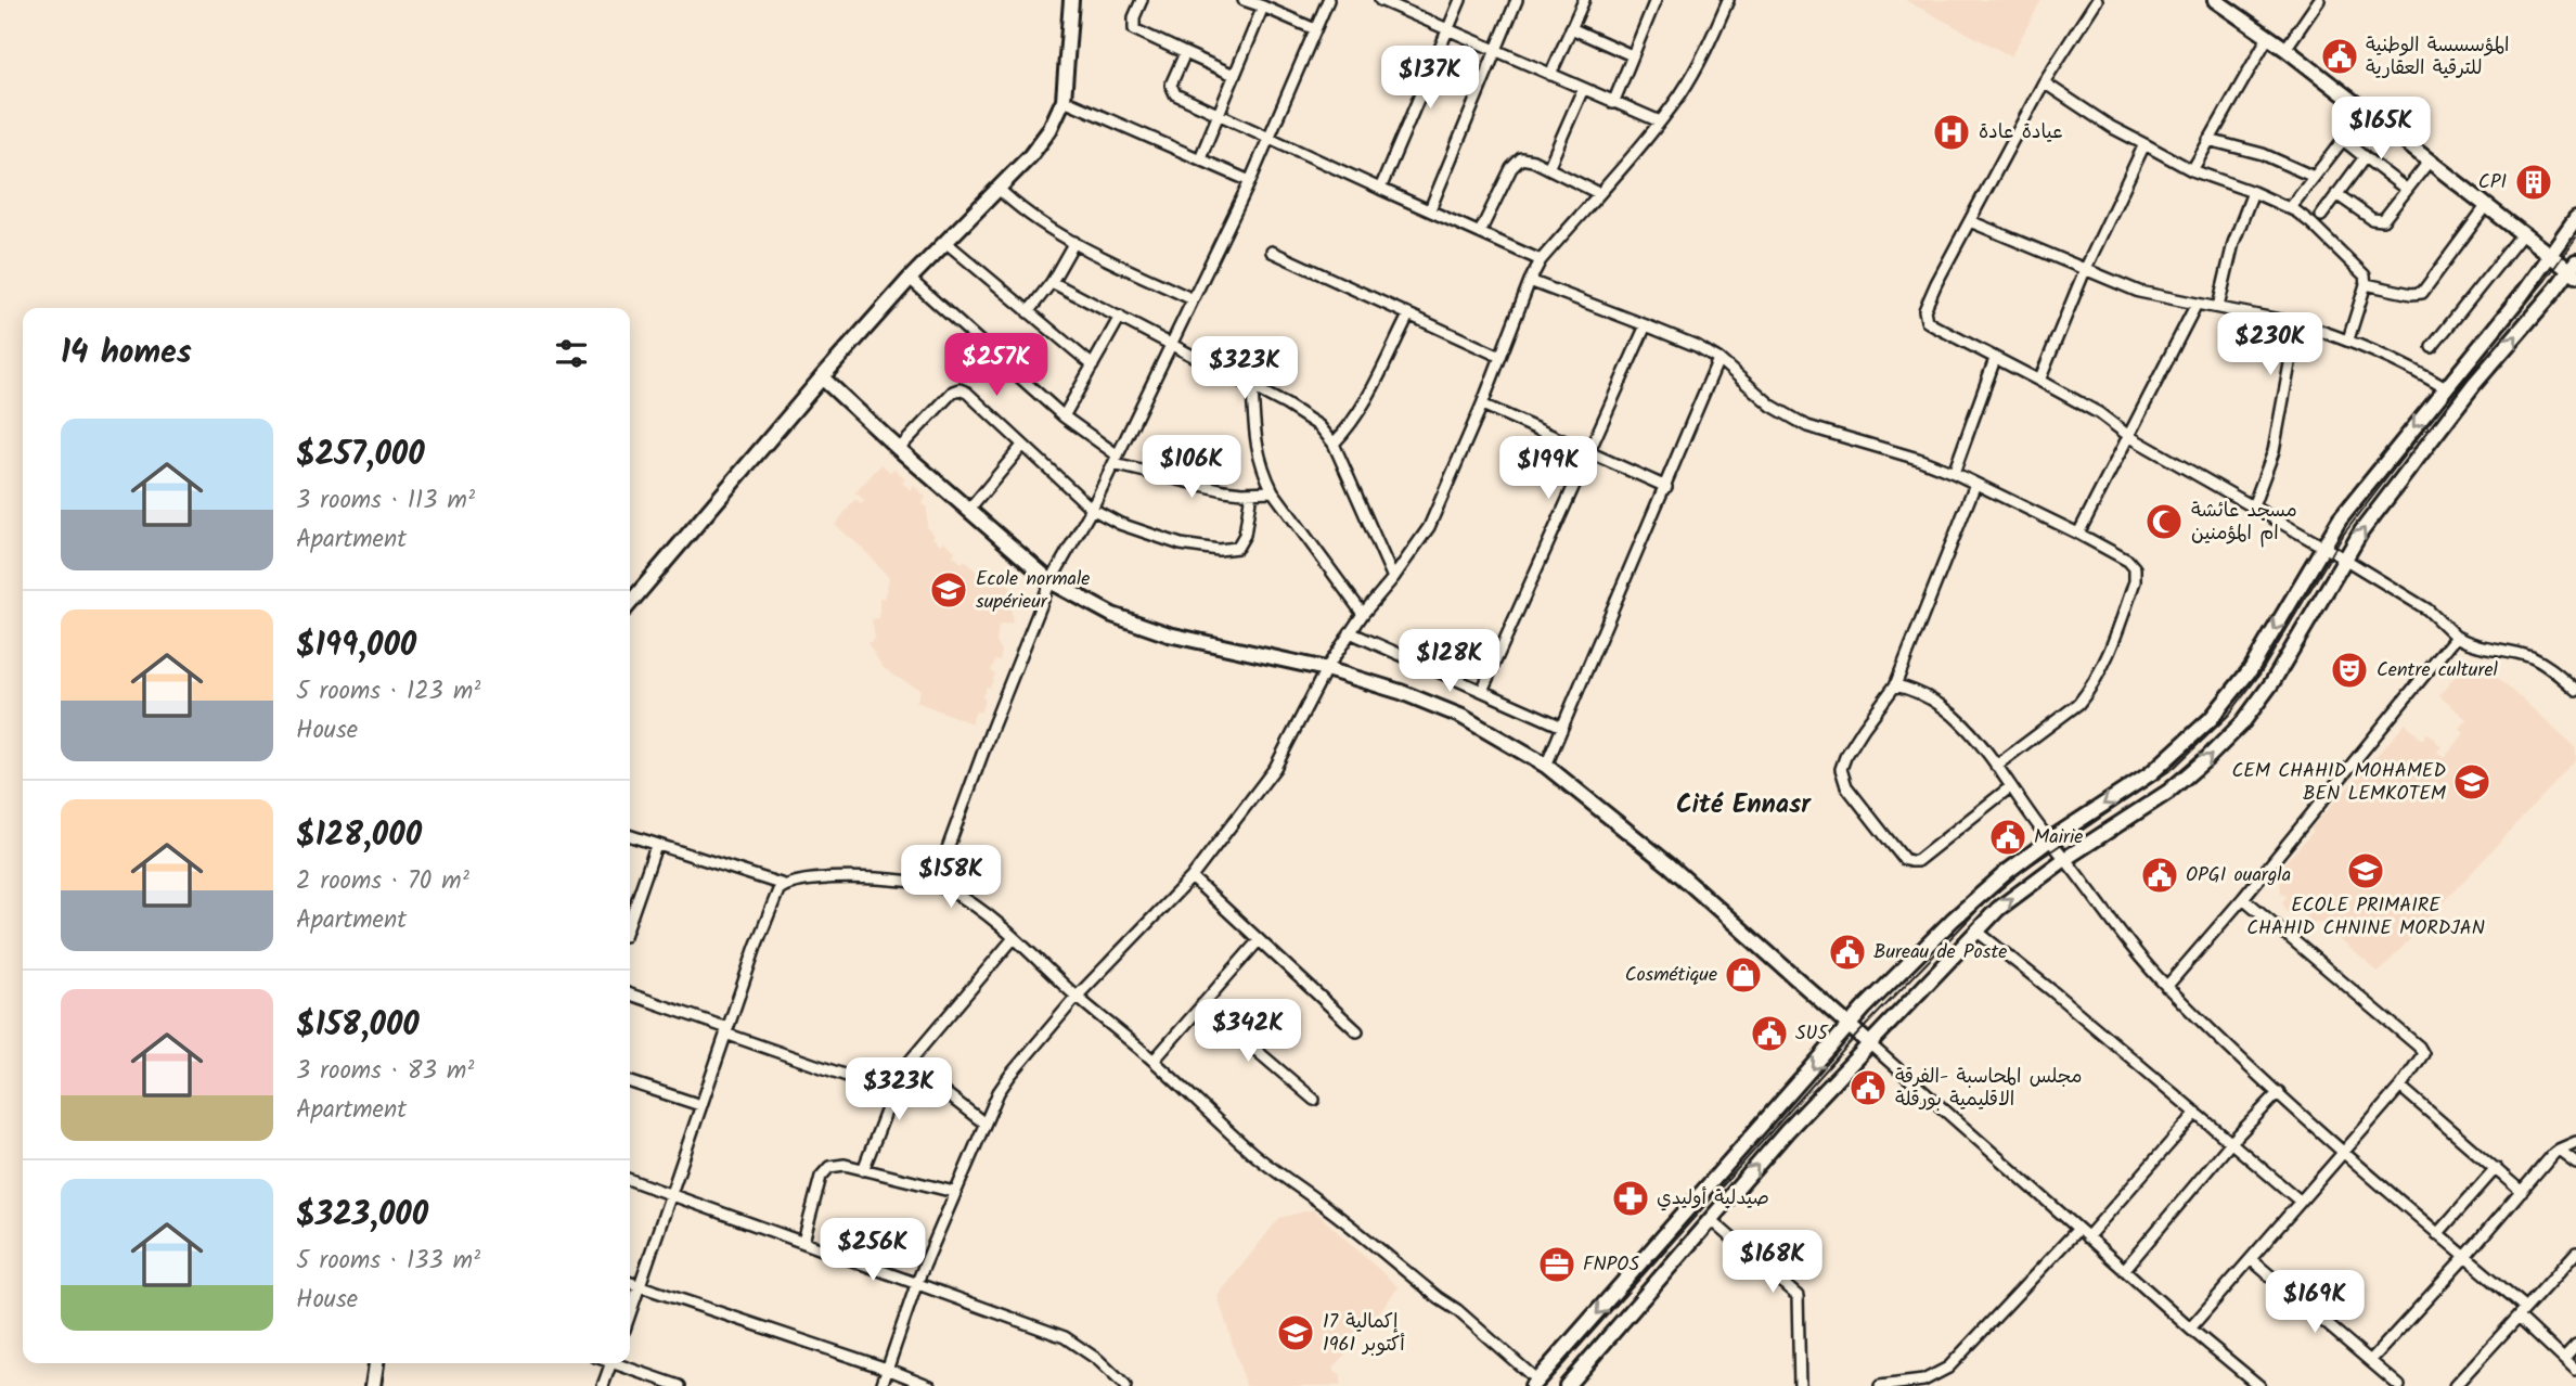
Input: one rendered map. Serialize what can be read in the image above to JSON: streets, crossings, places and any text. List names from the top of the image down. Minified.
{"districts":["Cité Ennasr"],"places":{"public building":["المؤسسسة الوطنية للترقية العقارية","Mairie","OPGI ouargla","Bureau de Poste","SU5","مجلس المحاسبة -الفرقة الاقليمية بورقلة"],"hospital":["عيادة عادة"],"building":["CPI"],"mosque":["مسجد عائشة ام المؤمنين"],"school or university":["Ecole normale supérieur","CEM CHAHID MOHAMED BEN LEMKOTEM","ECOLE PRIMAIRE CHAHID CHNINE MORDJAN","إكمالية 17 أكتوبر 1961"],"theatre":["Centre culturel"],"shop":["Cosmétique"],"pharmacy":["صيدلية أوليدي"],"office":["FNPOS"]},"page":{"price":["$137K","$165K","$230K","$257K","$323K","$106K","$199K","$128K","$158K","$342K","$323K","$256K","$168K","$169K"],"heading":"14 homes","list":[{"name":"$257,000","note":"3 rooms · 113 m² · Apartment"},{"name":"$199,000","note":"5 rooms · 123 m² · House"},{"name":"$128,000","note":"2 rooms · 70 m² · Apartment"},{"name":"$158,000","note":"3 rooms · 83 m² · Apartment"},{"name":"$323,000","note":"5 rooms · 133 m² · House"}]}}
